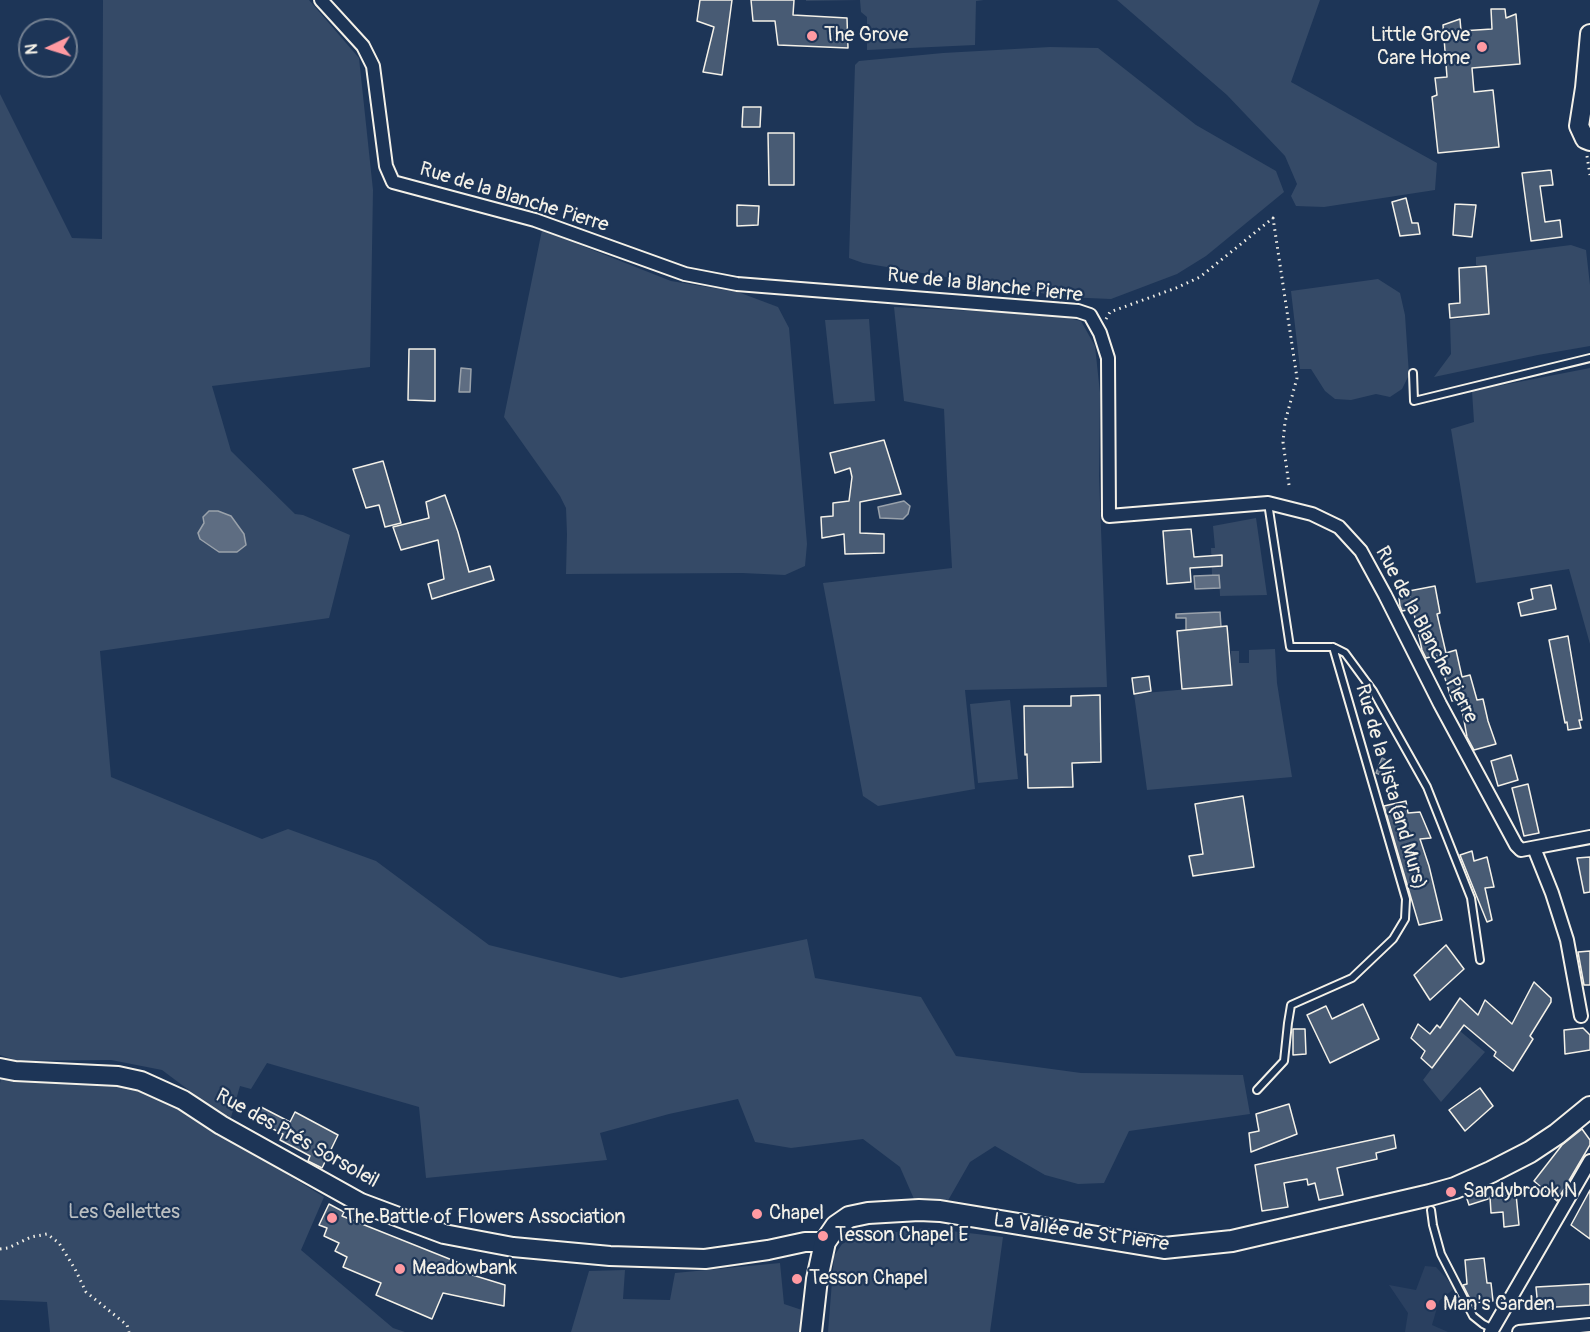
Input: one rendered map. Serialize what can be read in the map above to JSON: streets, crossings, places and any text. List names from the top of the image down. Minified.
{"streets":{"main road":["Rue des Prés Sorsoleil","La Vallée de St Pierre"],"street":["Rue de la Blanche Pierre"],"lane":["Rue de la Vista (and Murs)"]},"crossings":[["Rue des Prés Sorsoleil","La Vallée de St Pierre"]],"parks":["Les Gellettes"],"places":["The Grove","Little Grove Care Home","Sandybrook N","Chapel","The Battle of Flowers Association","Tesson Chapel E","Meadowbank","Tesson Chapel","Man's Garden"],"north":"left"}
